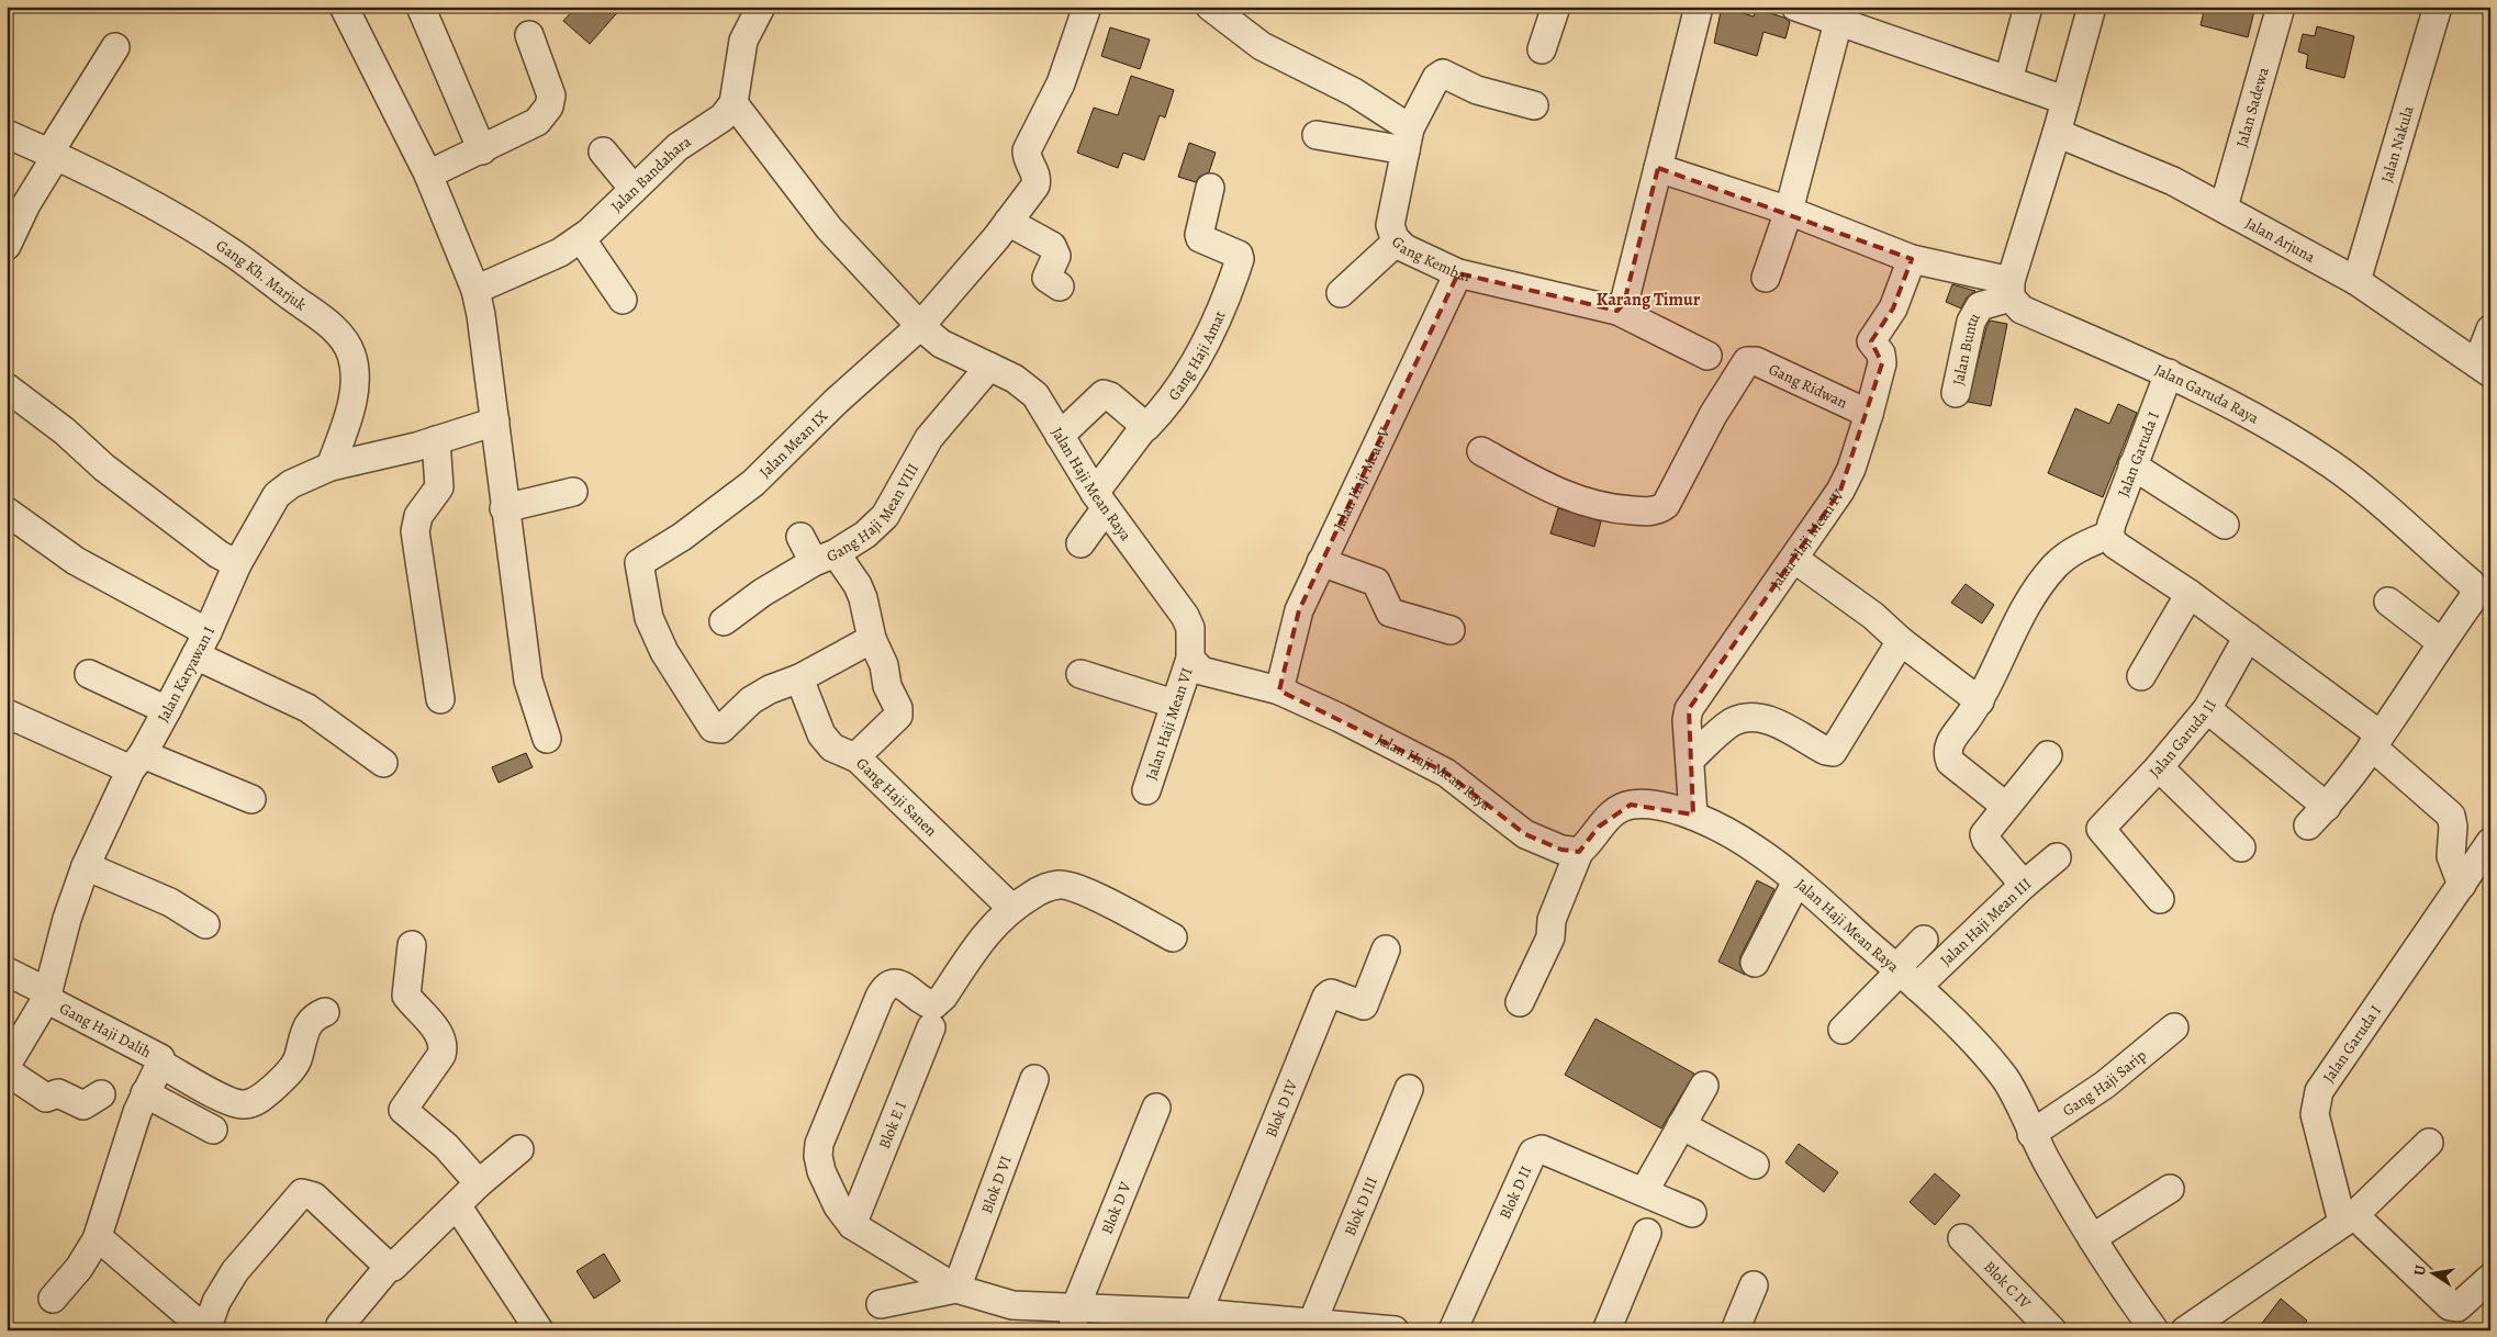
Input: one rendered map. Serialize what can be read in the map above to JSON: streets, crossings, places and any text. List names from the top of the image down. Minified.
{"streets":{"street":["Jalan Sadewa","Jalan Nakula","Jalan Bandahara","Jalan Arjuna","Gang Kembar","Gang Kh. Marjuk","Jalan Buntu","Gang Haji Amat","Gang Ridwan","Jalan Garuda Raya","Jalan Mean IX","Jalan Garuda I","Jalan Haji Mean V","Jalan Haji Mean Raya","Gang Haji Mean VIII","Jalan Haji Mean IV","Jalan Karyawan I","Jalan Haji Mean VI","Jalan Garuda II","Gang Haji Sanen","Jalan Haji Mean III","Gang Haji Dalih","Gang Haji Sarip","Blok D IV","Blok E I","Blok D VI","Blok D II","Blok D III","Blok D V","Blok C IV"]},"crossings":[["Jalan Sadewa","Jalan Arjuna"],["Jalan Nakula","Jalan Arjuna"],["Jalan Bandahara","Jalan Haji Mean Raya"],["Gang Kembar","Jalan Haji Mean V"],["Gang Kh. Marjuk","Jalan Karyawan I"],["Jalan Buntu","Jalan Garuda Raya"],["Gang Ridwan","Jalan Haji Mean IV"],["Jalan Garuda Raya","Jalan Garuda I"],["Jalan Mean IX","Jalan Haji Mean Raya"],["Jalan Haji Mean V","Jalan Haji Mean Raya"],["Jalan Haji Mean Raya","Gang Haji Mean VIII"],["Jalan Haji Mean Raya","Jalan Haji Mean IV"],["Jalan Haji Mean Raya","Jalan Haji Mean VI"],["Jalan Haji Mean Raya","Jalan Haji Mean III"],["Jalan Haji Mean Raya","Gang Haji Sarip"],["Gang Haji Mean VIII","Gang Haji Sanen"],["Jalan Karyawan I","Gang Haji Dalih"]],"districts":["Karang Timur"],"north":"left"}
